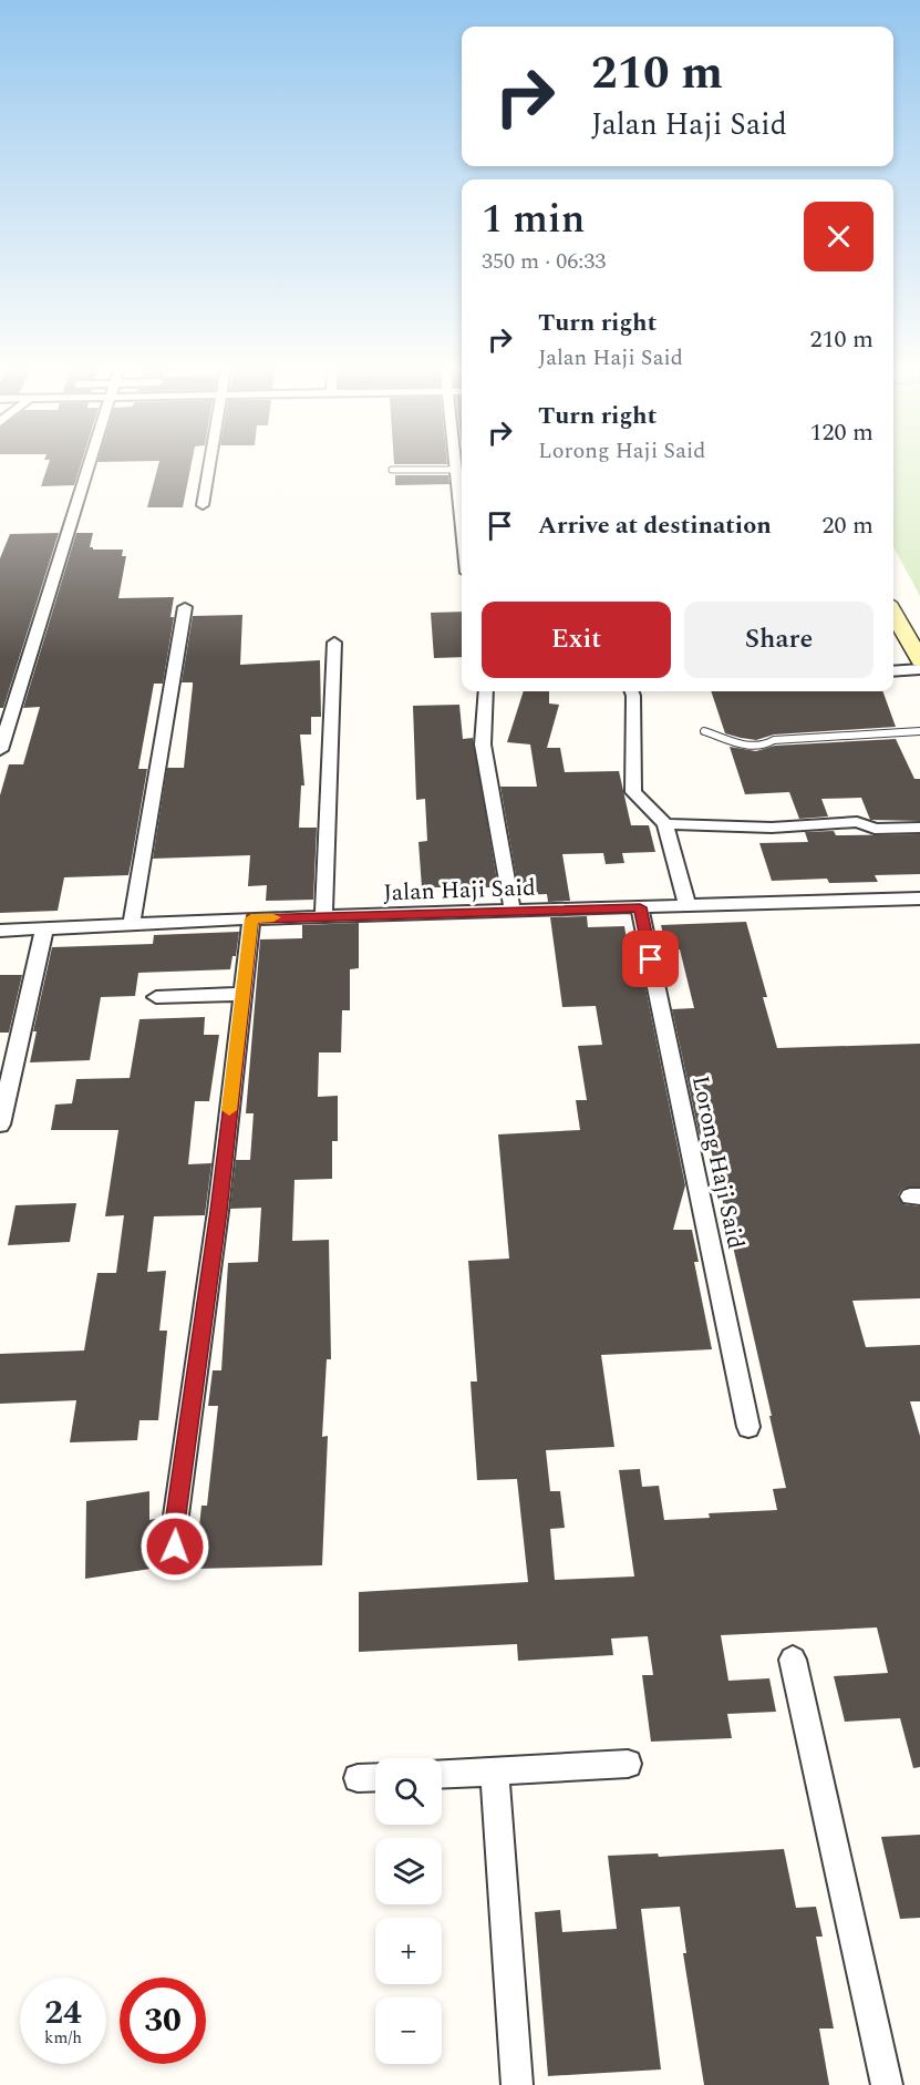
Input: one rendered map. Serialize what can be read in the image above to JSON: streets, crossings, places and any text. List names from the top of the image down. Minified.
{"streets":{"street":["Jalan Haji Said","Lorong Haji Said"]},"crossings":[["Jalan Haji Said","Lorong Haji Said"]],"page":{"turn":["210 m","Jalan Haji Said"],"heading":["1 min","350 m · 06:33"],"list":[{"name":"Turn right","note":"Jalan Haji Said","value":"210 m"},{"name":"Turn right","note":"Lorong Haji Said","value":"120 m"},{"name":"Arrive at destination","value":"20 m"}],"buttons":["Exit","Share"],"map_buttons":["+","−"],"speed":"24 km/h","limit":"30"}}
